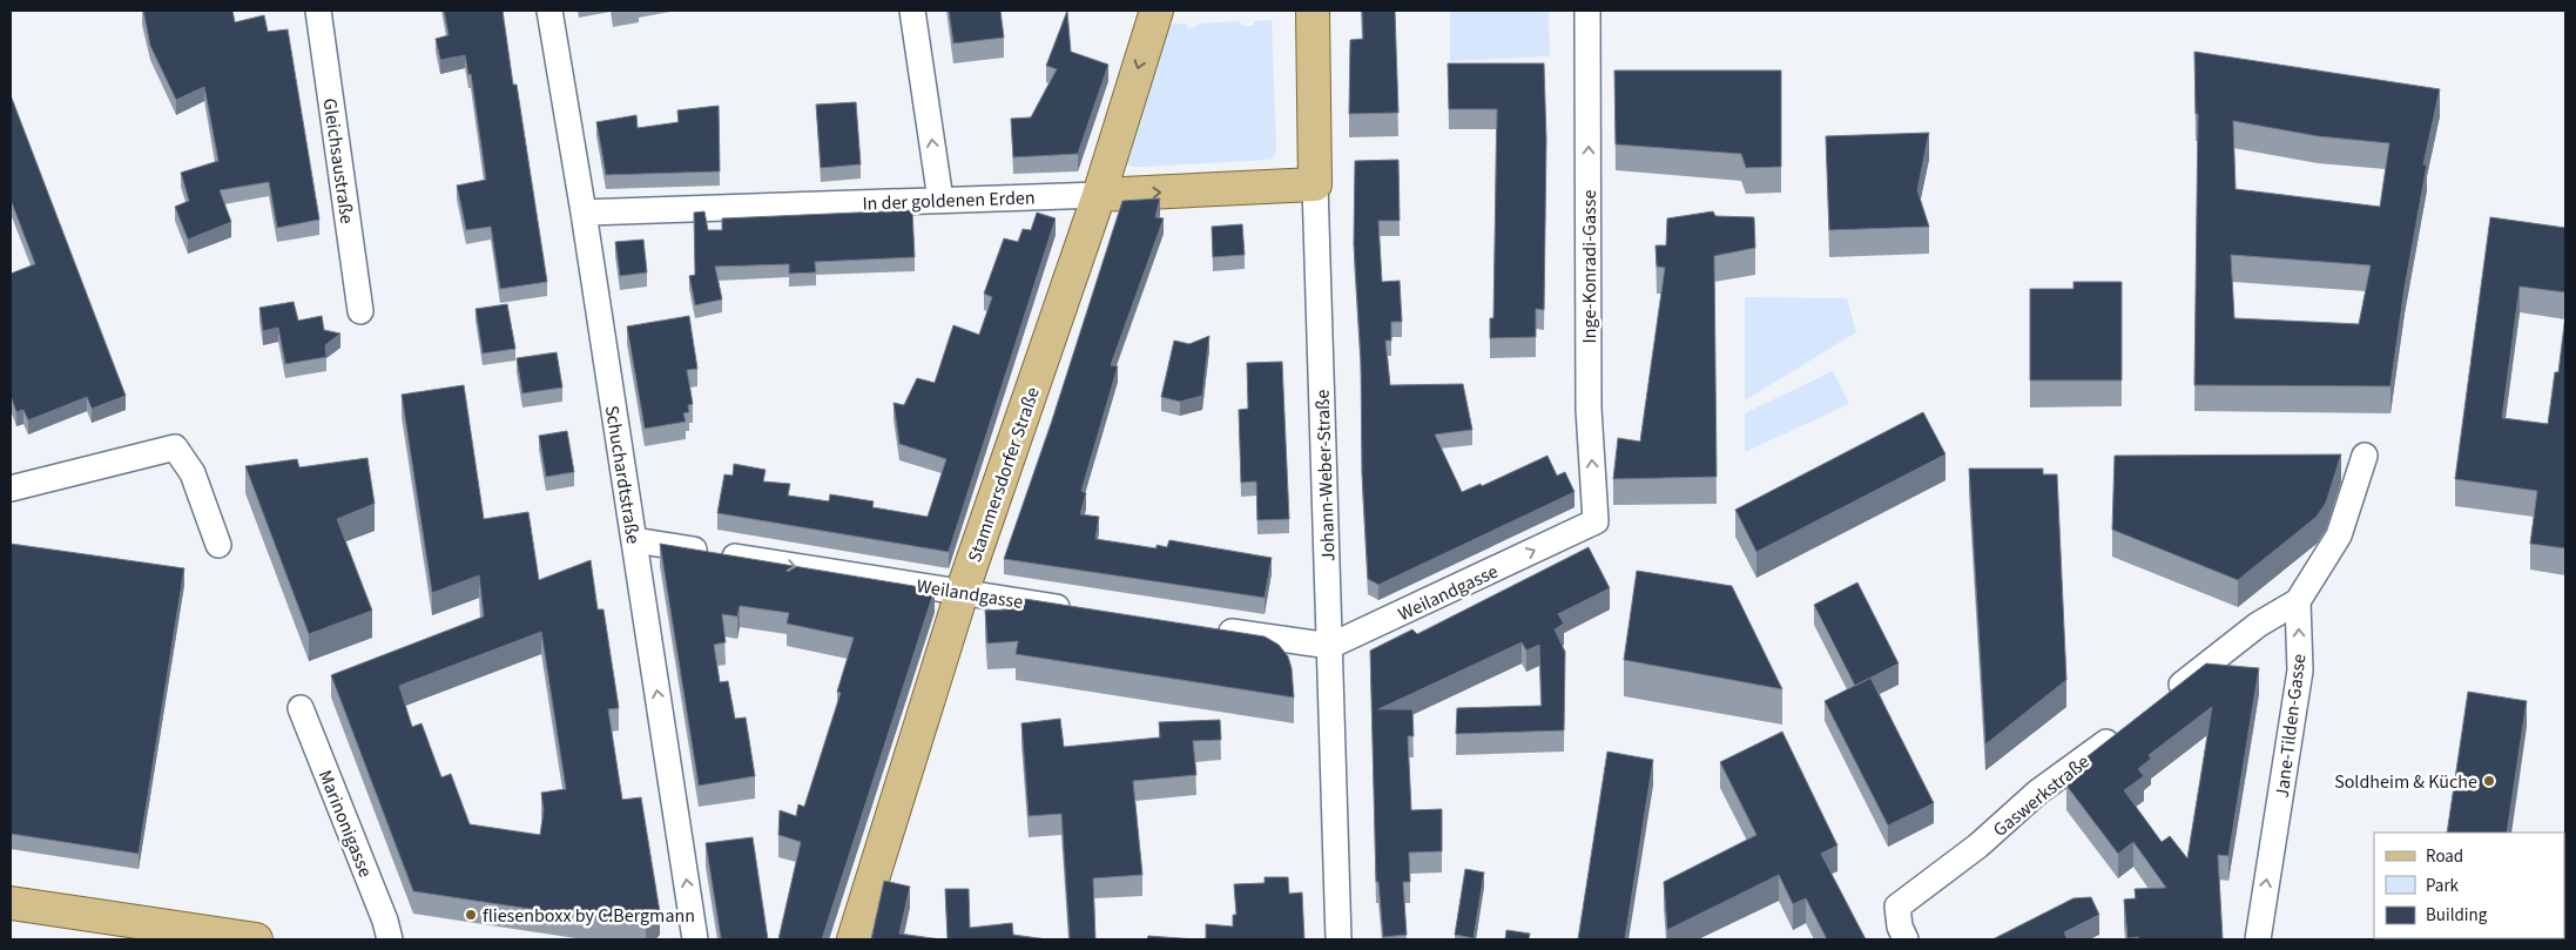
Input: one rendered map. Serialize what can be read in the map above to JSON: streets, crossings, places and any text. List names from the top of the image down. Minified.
{"streets":{"main road":["In der goldenen Erden","Stammersdorfer Straße","Johann-Weber-Straße"],"street":["Gleichsaustraße","Inge-Konradi-Gasse","Schuchardtstraße","Weilandgasse","Jane-Tilden-Gasse","Gaswerkstraße","Marinonigasse"]},"crossings":[["In der goldenen Erden","Schuchardtstraße"],["In der goldenen Erden","Stammersdorfer Straße"],["In der goldenen Erden","Johann-Weber-Straße"],["Inge-Konradi-Gasse","Weilandgasse"],["Schuchardtstraße","Weilandgasse"],["Stammersdorfer Straße","Weilandgasse"],["Johann-Weber-Straße","Weilandgasse"]],"one_way":["Inge-Konradi-Gasse","Schuchardtstraße","Weilandgasse","Jane-Tilden-Gasse"],"places":["Soldheim & Küche","fliesenboxx by C.Bergmann"],"legend":["Road","Park","Building"]}
